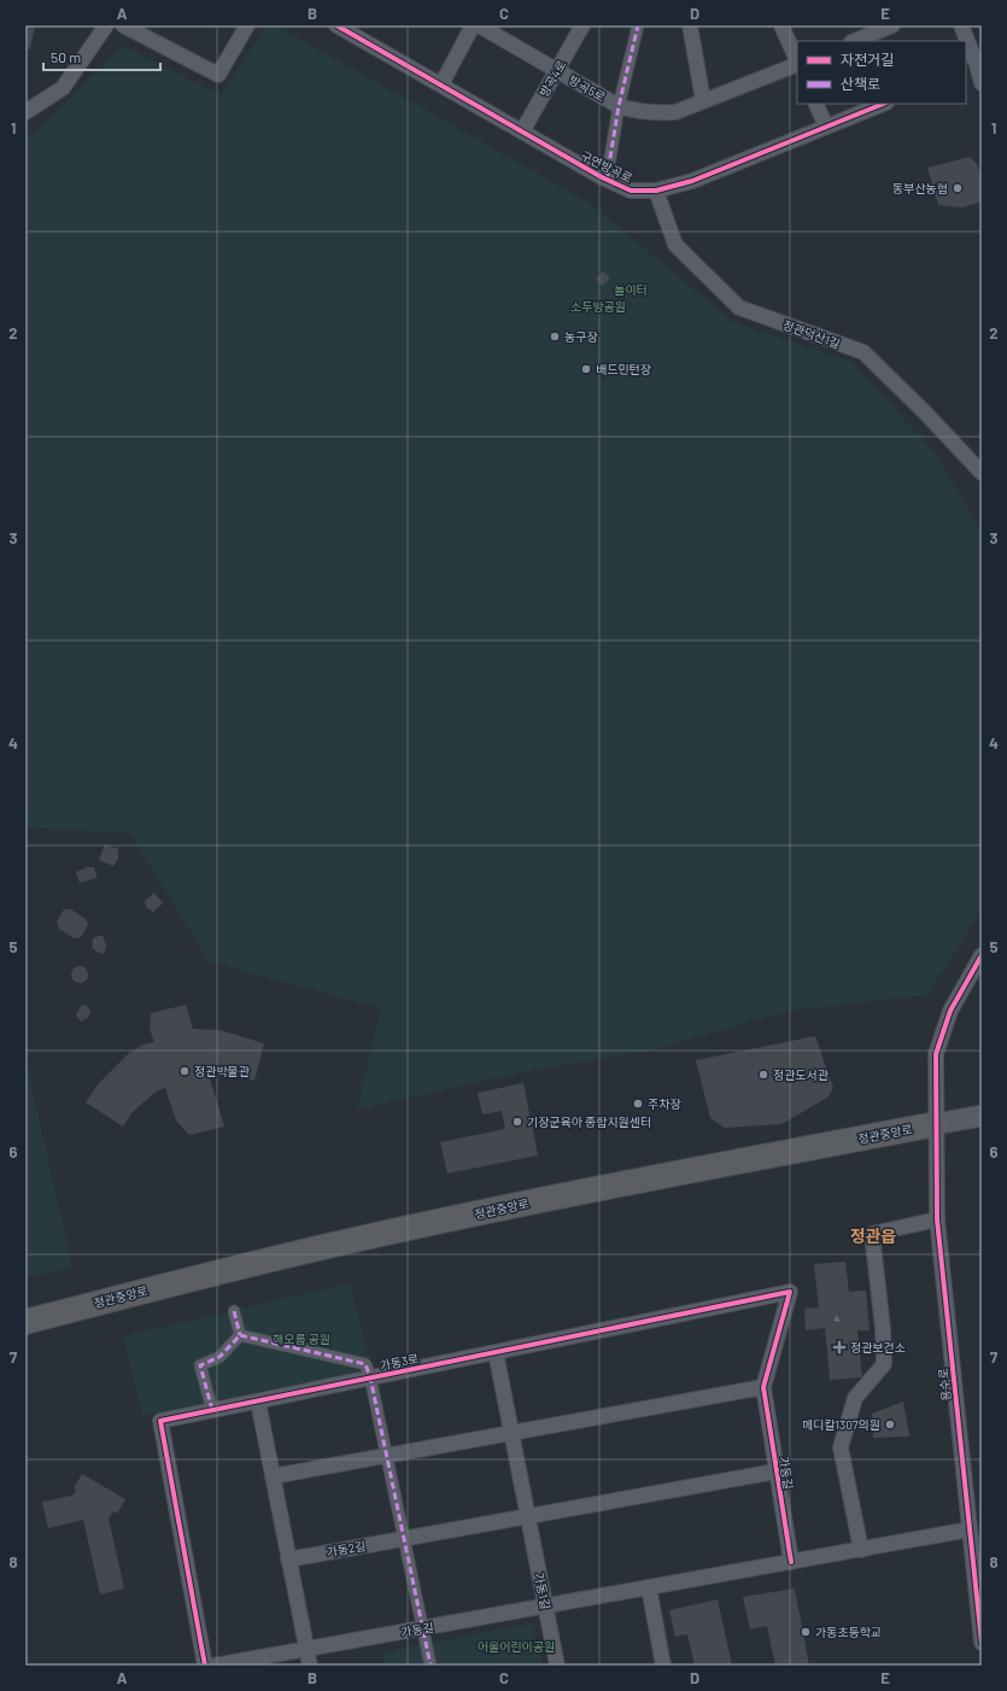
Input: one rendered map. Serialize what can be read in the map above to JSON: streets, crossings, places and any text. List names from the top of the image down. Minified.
{"streets":{"highway":["정관중앙로"],"street":["방곡4로","방곡5로","구연방곡로","정관덕산1길","가동3로","용수로","가동길","가동2길","가동1길"]},"crossings":[["방곡4로","방곡5로"],["방곡4로","구연방곡로"],["구연방곡로","정관덕산1길"],["정관중앙로","용수로"],["가동3로","가동길"],["가동3로","가동1길"],["용수로","가동길"],["가동길","가동1길"]],"districts":["정관읍"],"parks":["놀이터","소두방공원","해오름 공원","어울어린이공원"],"places":{"other":["동부산농협","농구장","배드민턴장","정관박물관","정관도서관","주차장","기장군육아 종합지원센터","메디칼1307의원","가동초등학교"],"health":["정관보건소"]},"house_numbers":["4"],"legend":["자전거길","산책로"],"scale_bar":"50 m","grid":{"columns":["A","B","C","D","E"],"rows":["1","2","3","4","5","6","7","8"]}}
